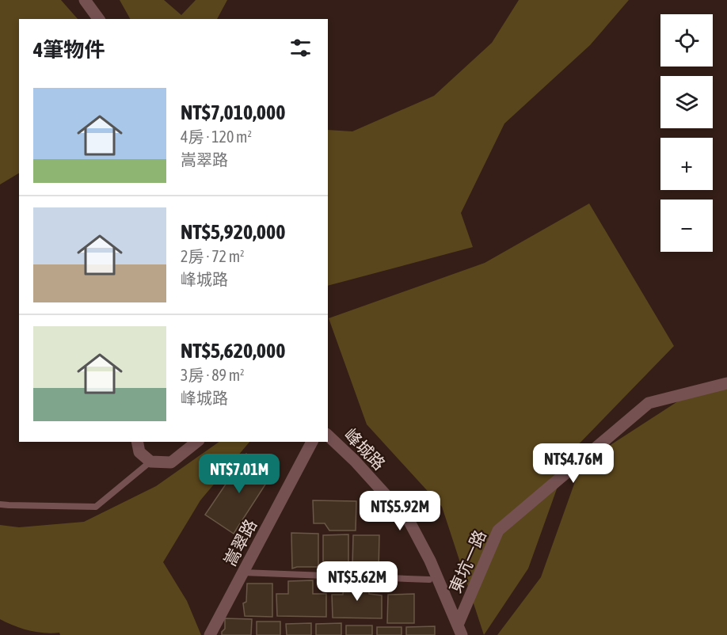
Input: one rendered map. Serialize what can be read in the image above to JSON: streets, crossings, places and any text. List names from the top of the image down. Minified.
{"streets":{"street":["峰城路","嵩翠路","東坑一路"]},"crossings":[["峰城路","東坑一路"]],"page":{"map_buttons":["+","−"],"heading":"4筆物件","list":[{"name":"NT$7,010,000","note":"4房 · 120 m² · 嵩翠路"},{"name":"NT$5,920,000","note":"2房 · 72 m² · 峰城路"},{"name":"NT$5,620,000","note":"3房 · 89 m² · 峰城路"}],"price":["NT$4.76M","NT$7.01M","NT$5.92M","NT$5.62M"]}}
